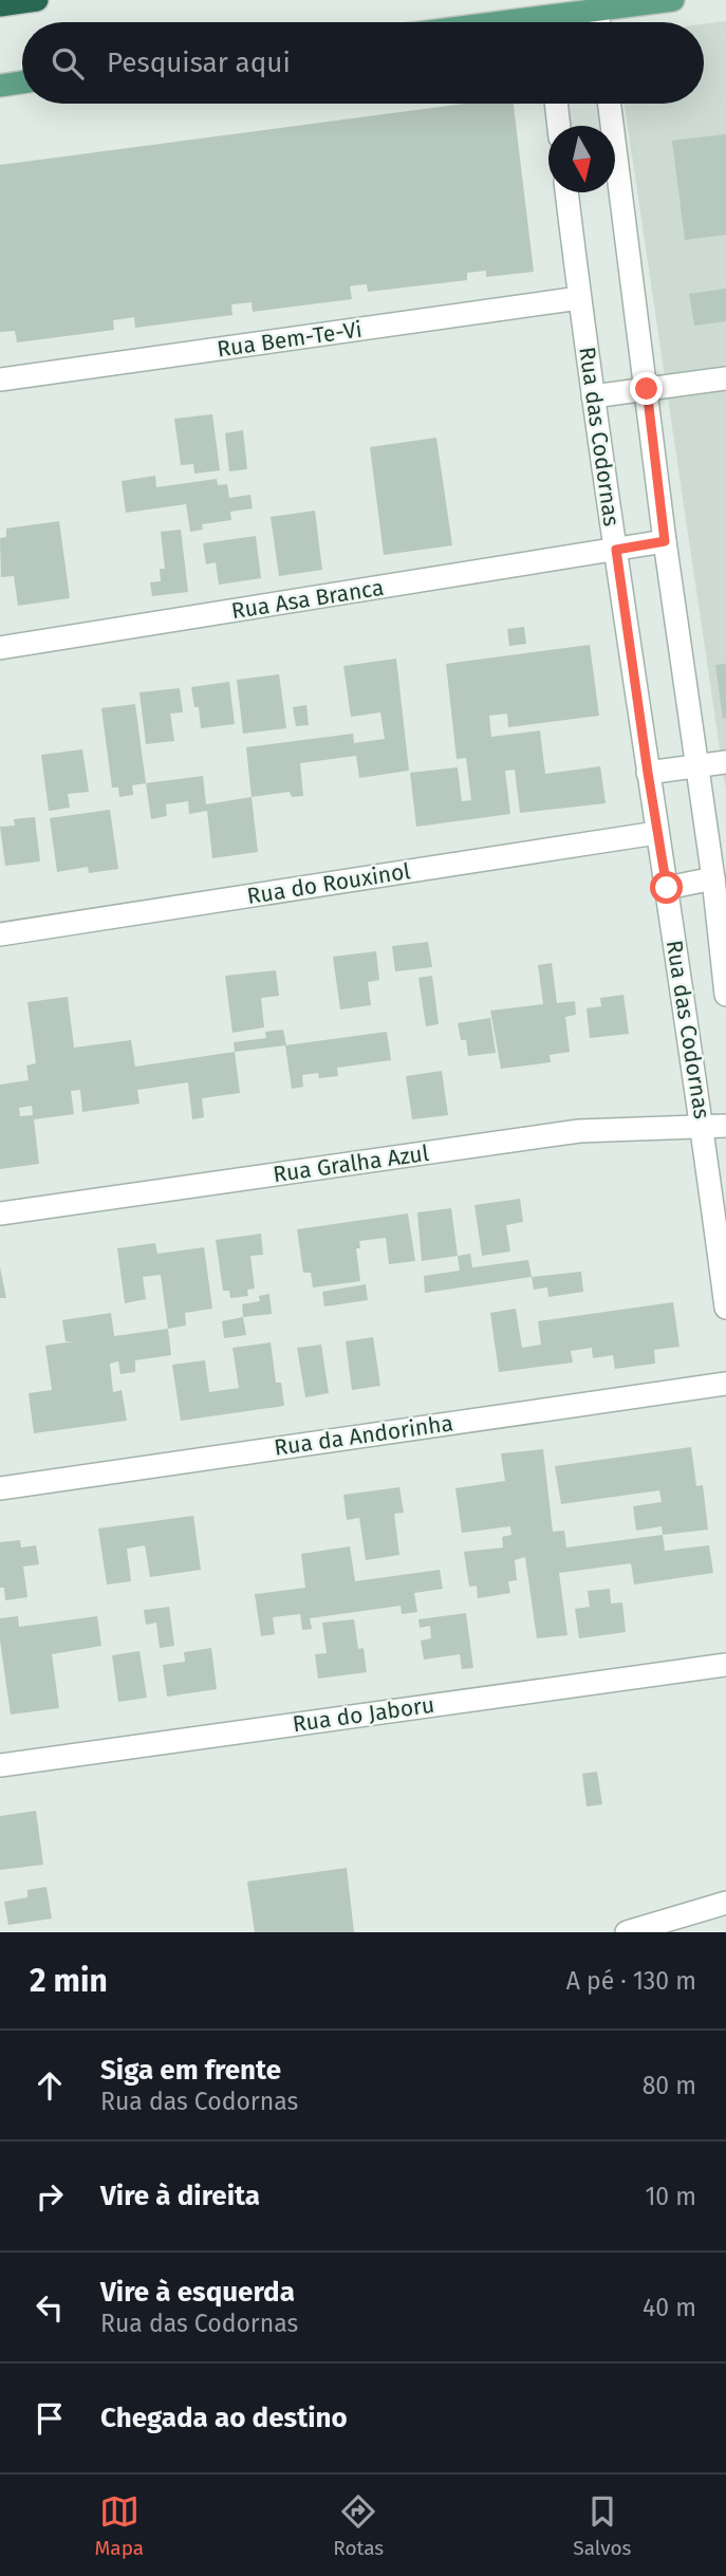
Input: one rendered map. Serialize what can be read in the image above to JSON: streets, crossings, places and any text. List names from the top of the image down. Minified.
{"streets":{"street":["Rua Bem-Te-Vi","Rua das Codornas","Rua Asa Branca","Rua do Rouxinol","Rua Gralha Azul","Rua da Andorinha","Rua do Jaboru"]},"crossings":[["Rua Bem-Te-Vi","Rua das Codornas"],["Rua das Codornas","Rua Asa Branca"],["Rua das Codornas","Rua do Rouxinol"],["Rua das Codornas","Rua Gralha Azul"]],"north":"bottom","page":{"search":"Pesquisar aqui","heading":["2 min","A pé · 130 m"],"list":[["Siga em frente","Rua das Codornas","80 m"],["Vire à direita","10 m"],["Vire à esquerda","Rua das Codornas","40 m"],"Chegada ao destino"],"nav":["Mapa","Rotas","Salvos"]}}
